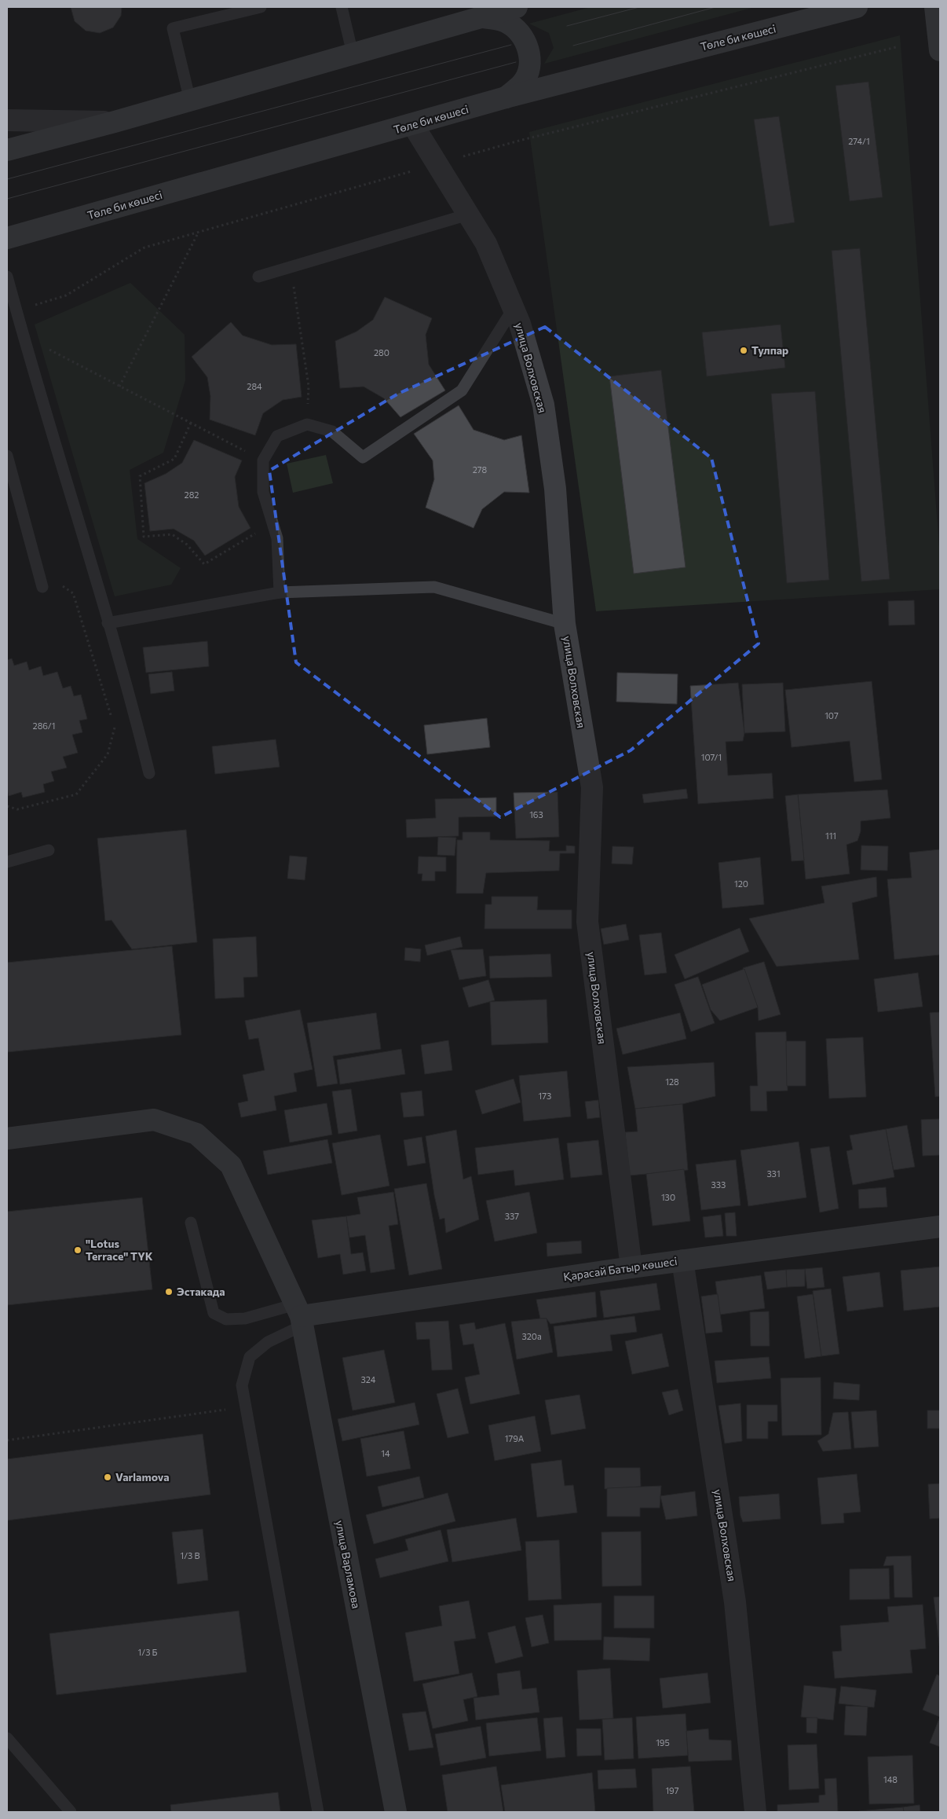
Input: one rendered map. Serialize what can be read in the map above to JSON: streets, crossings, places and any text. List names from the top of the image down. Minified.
{"streets":{"street":["Төле би көшесі","улица Волховская","Қарасай Батыр көшесі","улица Варламова"]},"crossings":[["Төле би көшесі","улица Волховская"],["улица Волховская","Қарасай Батыр көшесі"],["Қарасай Батыр көшесі","улица Варламова"]],"places":["Тулпар","\"Lotus Terrace\" ТҮК","Эстакада","Varlamova"],"house_numbers":["274/1","280","284","278","282","107","286/1","107/1","163","111","120","128","173","331","333","130","337","320а","324","179А","14","1/3 В","1/3 Б","195","148","197"]}
